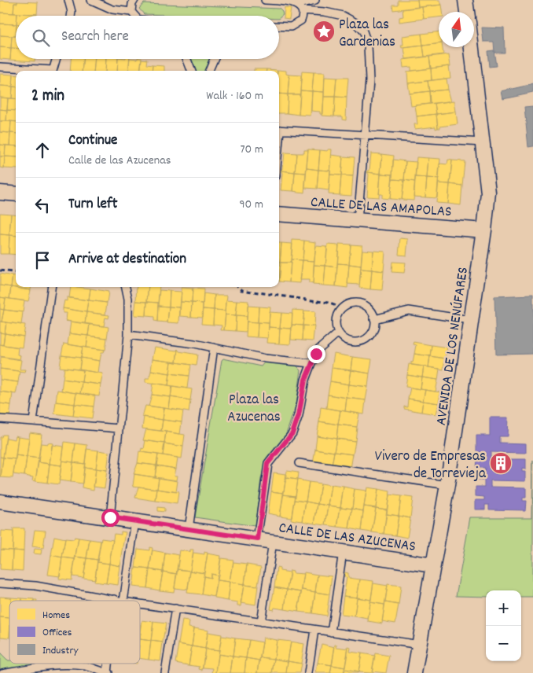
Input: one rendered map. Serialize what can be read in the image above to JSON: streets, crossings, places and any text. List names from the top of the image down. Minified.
{"streets":{"street":["CALLE DE LAS AMAPOLAS","AVENIDA DE LOS NENÚFARES","CALLE DE LAS AZUCENAS"]},"crossings":[["CALLE DE LAS AMAPOLAS","AVENIDA DE LOS NENÚFARES"],["AVENIDA DE LOS NENÚFARES","CALLE DE LAS AZUCENAS"]],"parks":["Plaza las Azucenas"],"places":{"place":["Plaza las Gardenias"],"building":["Vivero de Empresas de Torrevieja"]},"legend":["Homes","Offices","Industry"],"north":"top","page":{"search":"Search here","heading":["2 min","Walk · 160 m"],"list":[["Continue","Calle de las Azucenas","70 m"],["Turn left","90 m"],"Arrive at destination"],"map_buttons":["+","−"]}}
